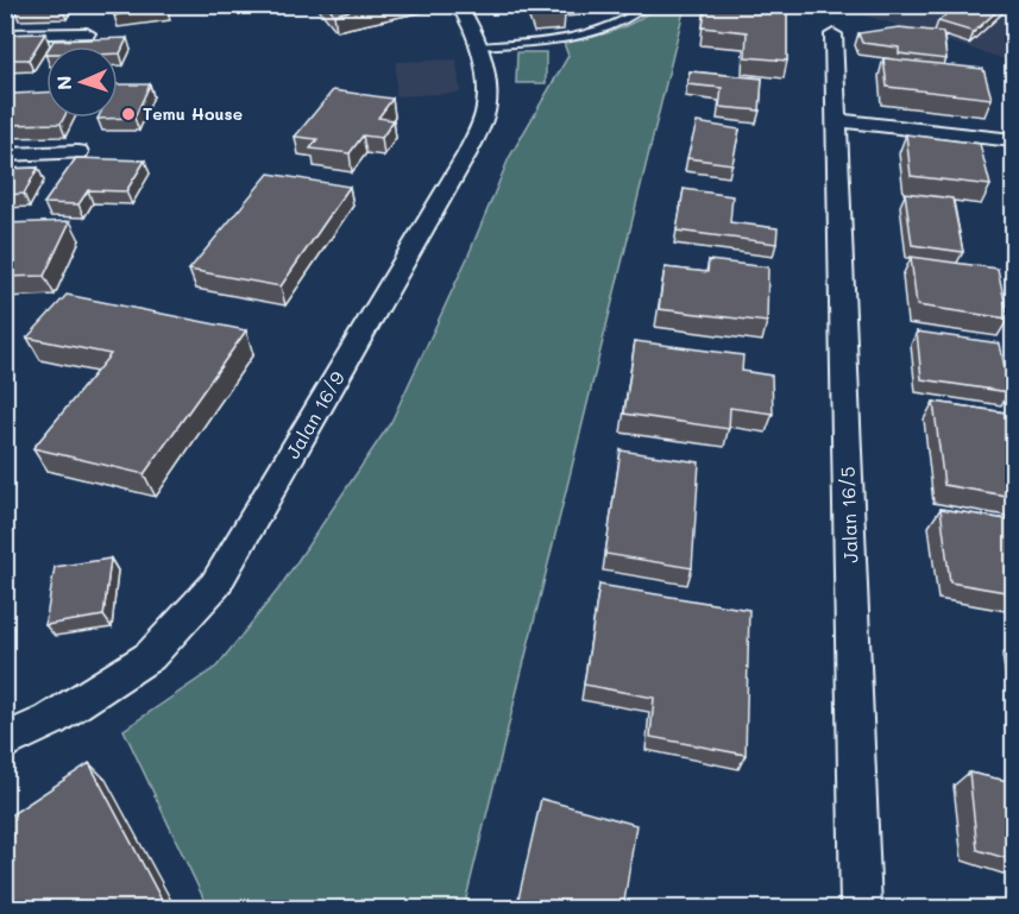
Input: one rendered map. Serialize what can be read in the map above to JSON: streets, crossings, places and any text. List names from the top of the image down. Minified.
{"streets":{"street":["Jalan 16/9","Jalan 16/5"]},"places":["Temu House"],"north":"left"}
